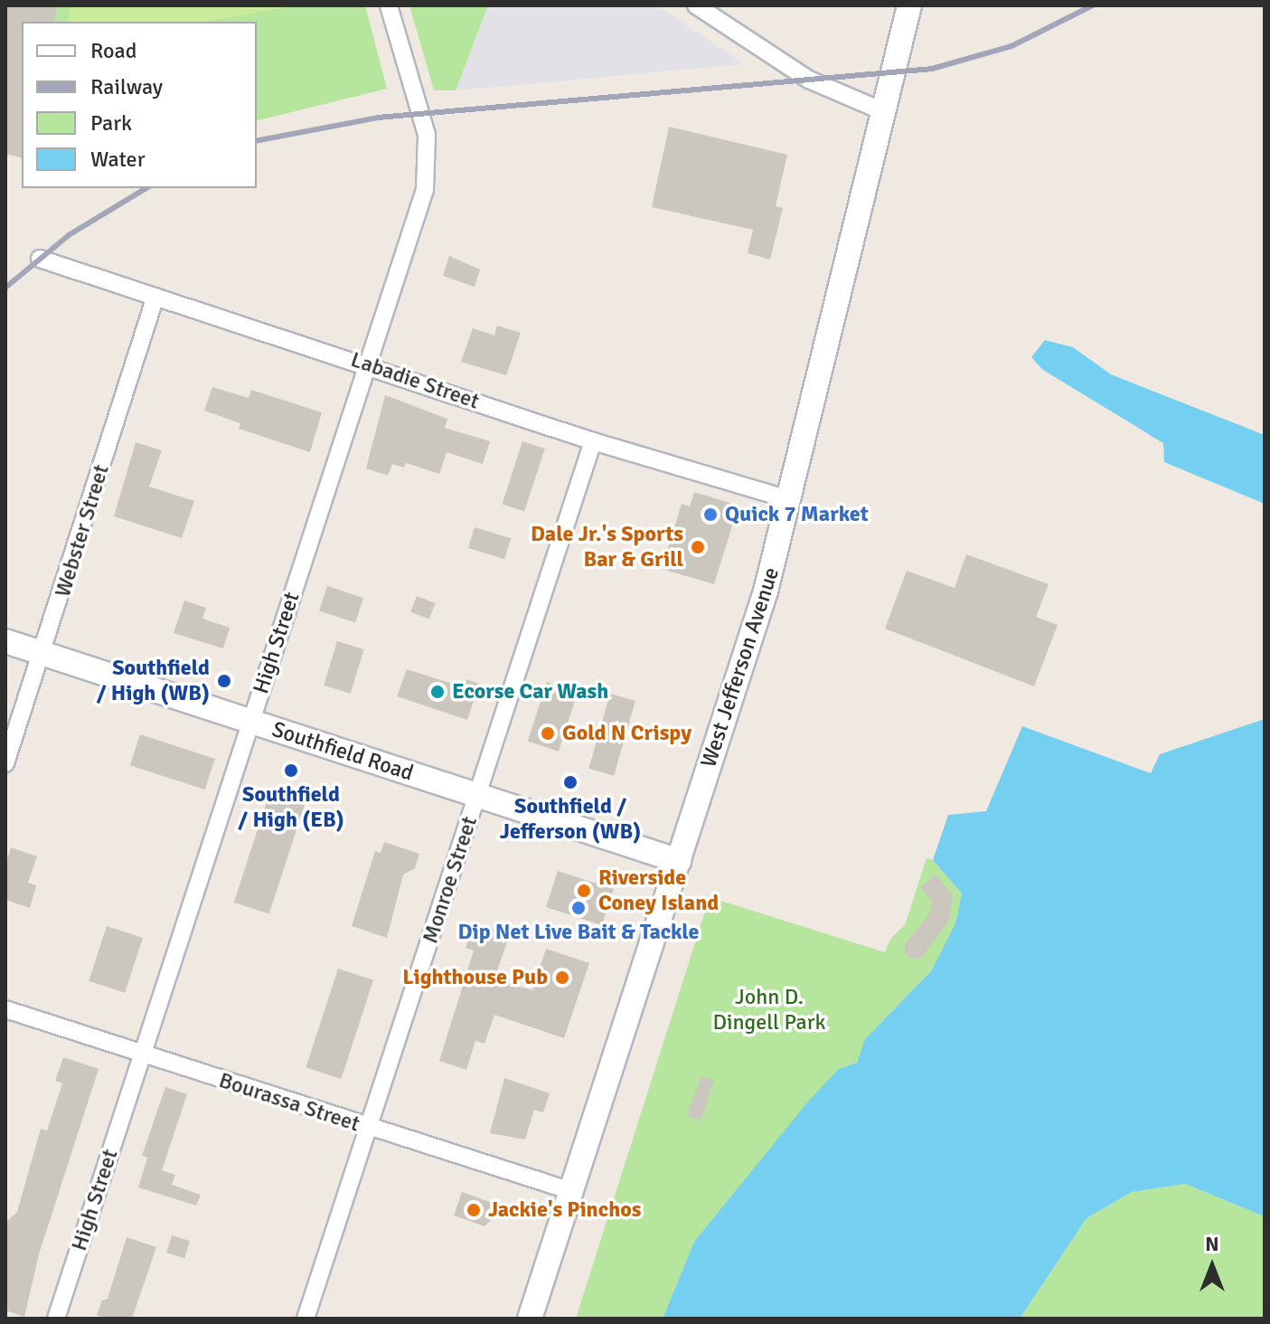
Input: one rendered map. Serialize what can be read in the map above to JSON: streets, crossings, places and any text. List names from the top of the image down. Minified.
{"streets":{"main road":["West Jefferson Avenue","Southfield Road"],"street":["Labadie Street","Webster Street","High Street","Monroe Street","Bourassa Street"]},"crossings":[["Labadie Street","Webster Street"],["Labadie Street","High Street"],["Labadie Street","West Jefferson Avenue"],["Labadie Street","Monroe Street"],["Webster Street","Southfield Road"],["High Street","Southfield Road"],["High Street","Bourassa Street"],["West Jefferson Avenue","Southfield Road"],["West Jefferson Avenue","Bourassa Street"],["Southfield Road","Monroe Street"],["Monroe Street","Bourassa Street"]],"parks":["John D. Dingell Park"],"places":["Quick 7 Market","Dale Jr.'s Sports Bar & Grill","Southfield / High (WB)","Ecorse Car Wash","Gold N Crispy","Southfield / High (EB)","Southfield / Jefferson (WB)","Riverside Coney Island","Dip Net Live Bait & Tackle","Lighthouse Pub","Jackie's Pinchos"],"legend":["Road","Railway","Park","Water"],"north":"top"}
